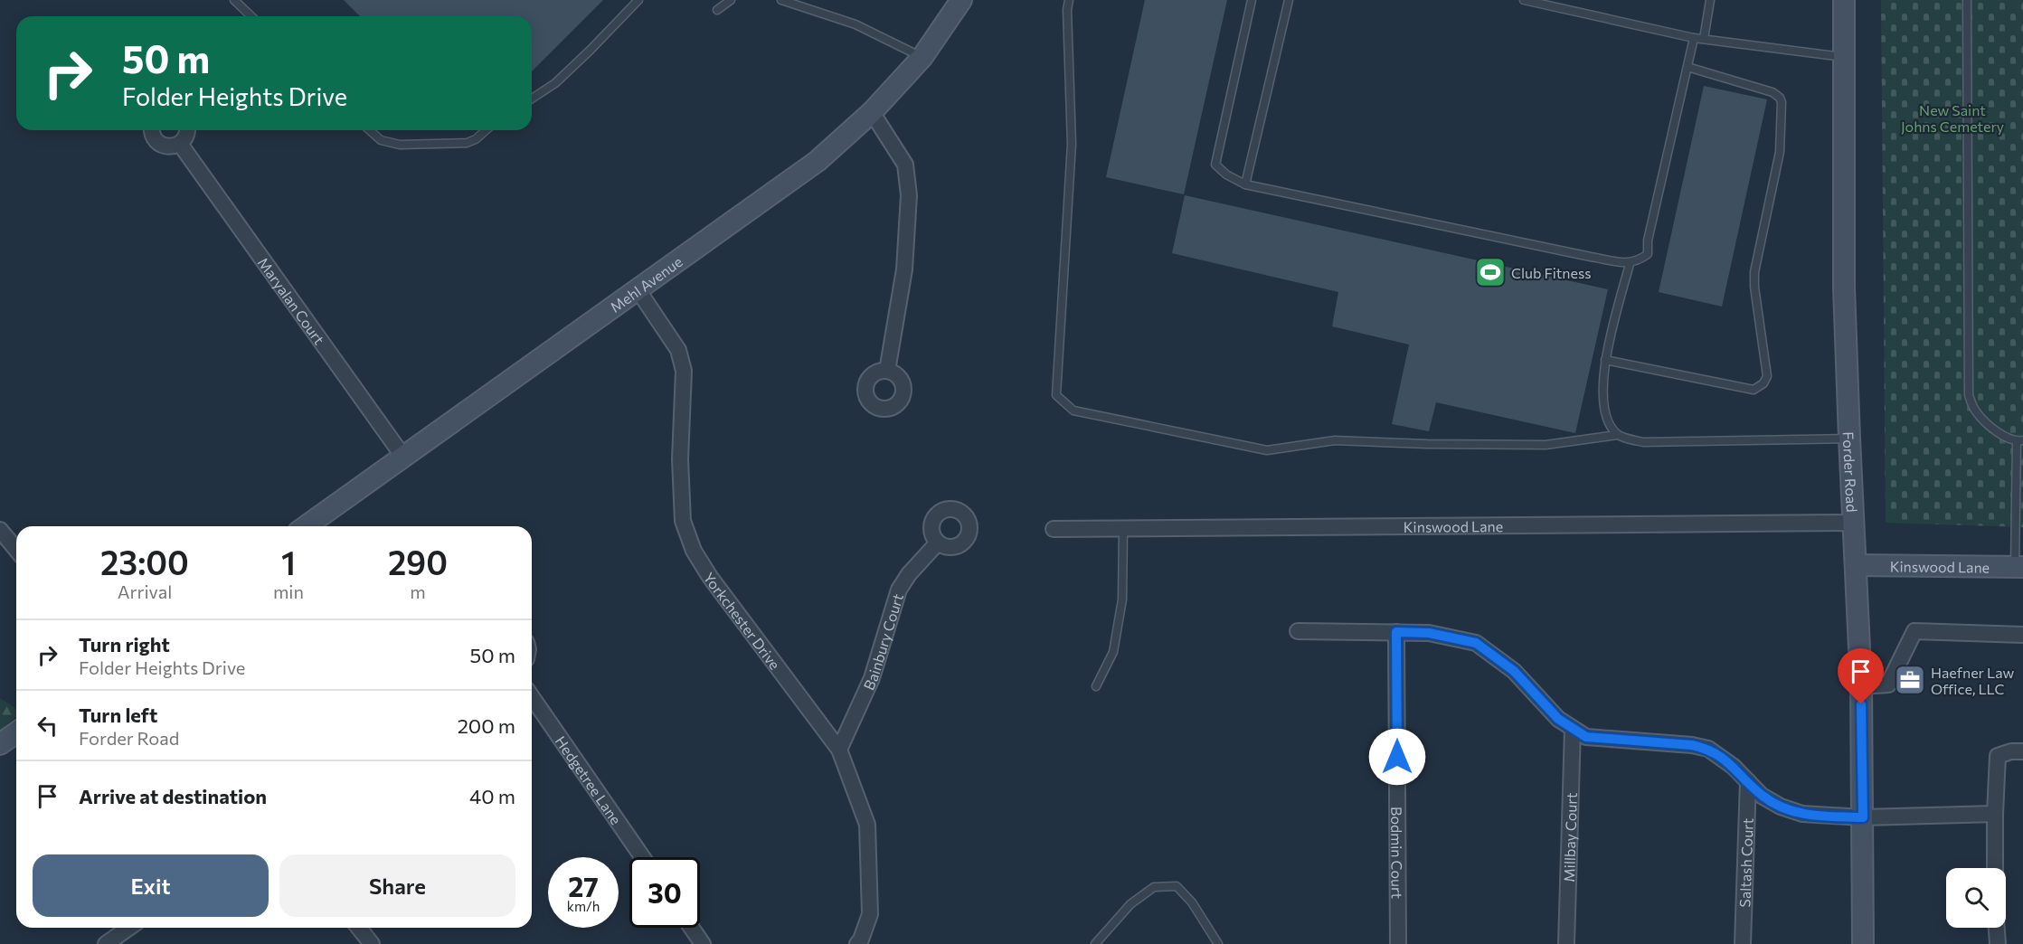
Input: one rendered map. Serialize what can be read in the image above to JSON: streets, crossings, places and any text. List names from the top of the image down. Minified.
{"streets":{"street":["Mehl Avenue","Maryalan Court","Forder Road","Kinswood Lane","Yorkchester Drive","Bainbury Court","Hedgetree Lane","Millbay Court","Bodmin Court","Saltash Court"]},"crossings":[["Mehl Avenue","Maryalan Court"],["Mehl Avenue","Yorkchester Drive"],["Forder Road","Kinswood Lane"],["Yorkchester Drive","Bainbury Court"]],"parks":["New Saint Johns Cemetery"],"places":{"sports":["Club Fitness"],"office":["Haefner Law Office, LLC"]},"page":{"turn":["50 m","Folder Heights Drive"],"eta":["23:00","Arrival","1","min","290","m"],"list":[{"name":"Turn right","note":"Folder Heights Drive","value":"50 m"},{"name":"Turn left","note":"Forder Road","value":"200 m"},{"name":"Arrive at destination","value":"40 m"}],"buttons":["Exit","Share"],"speed":"27 km/h","limit":"30"}}
